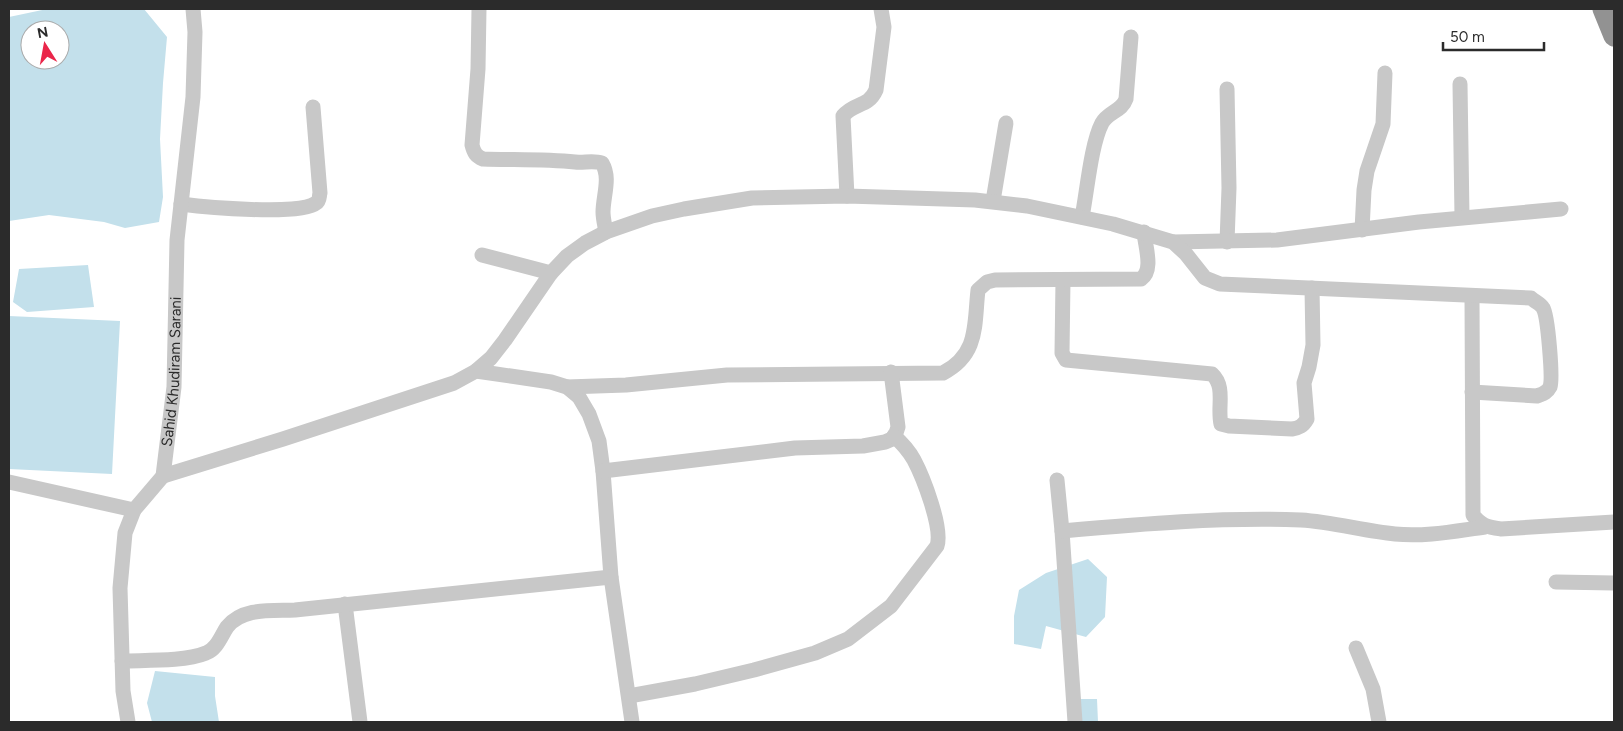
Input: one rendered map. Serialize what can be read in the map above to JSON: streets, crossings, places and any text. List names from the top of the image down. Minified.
{"streets":{"street":["Sahid Khudiram Sarani"]},"scale_bar":"50 m","north":"top"}
